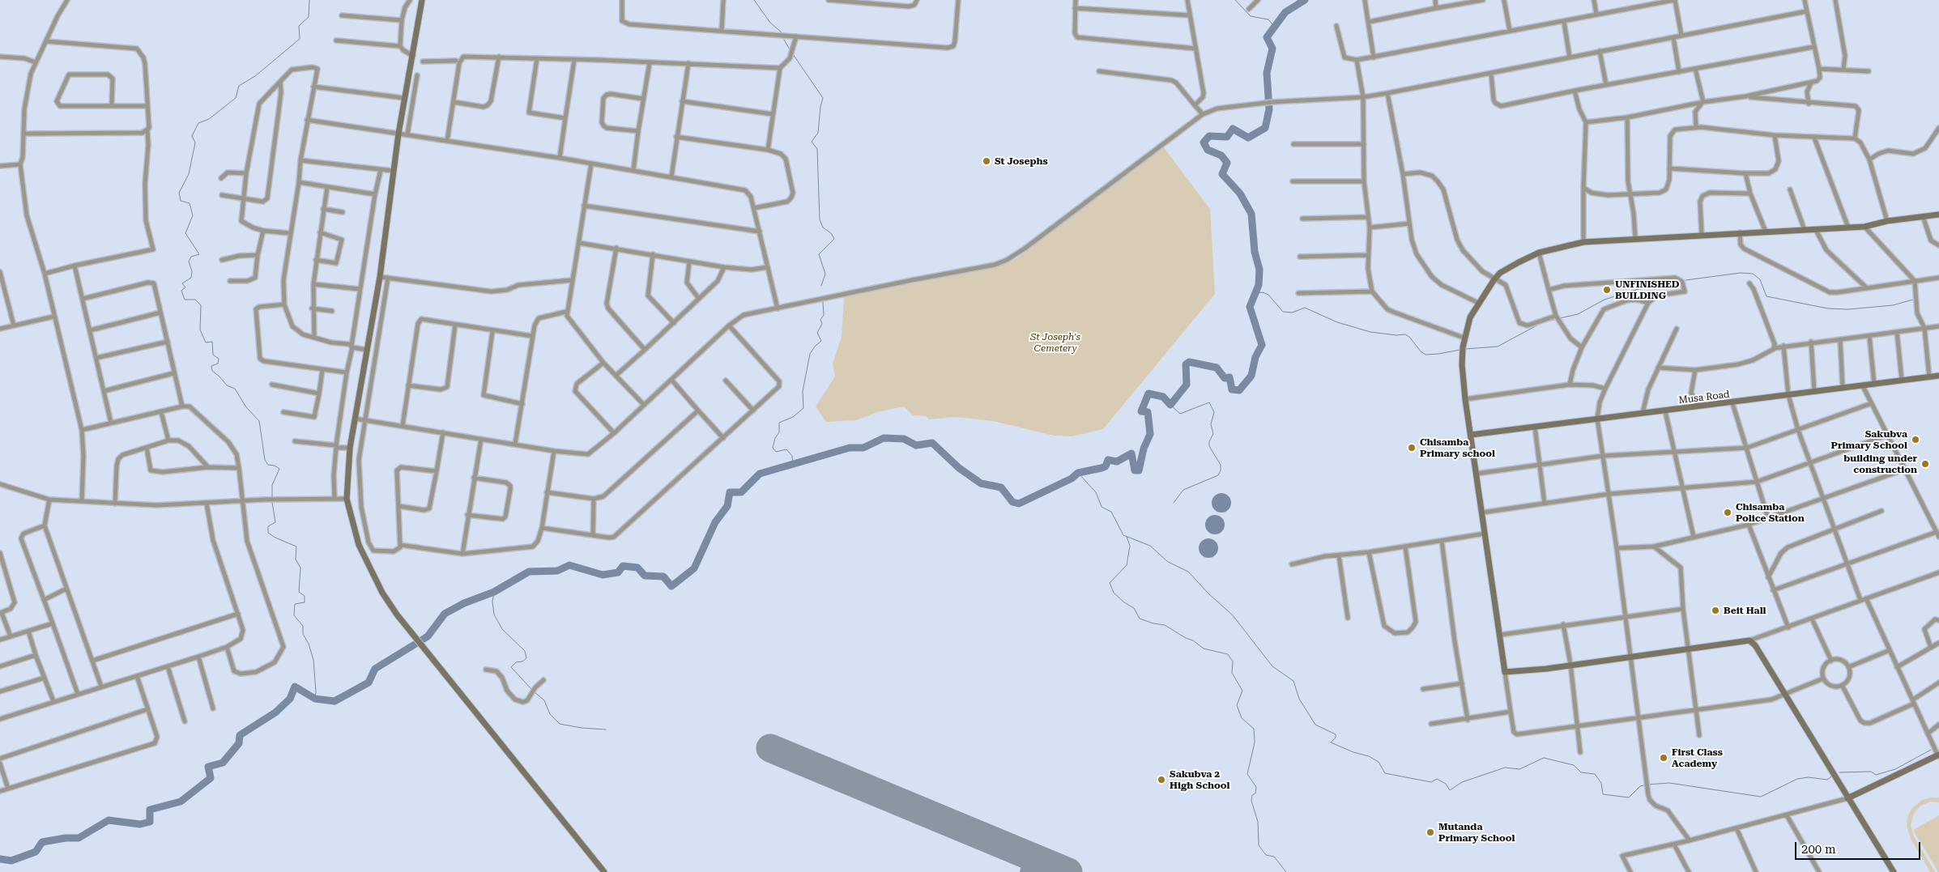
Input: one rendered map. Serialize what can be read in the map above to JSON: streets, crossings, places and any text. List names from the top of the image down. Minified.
{"streets":{"street":["Musa Road"]},"parks":["St Joseph's Cemetery"],"places":["St Josephs","UNFINISHED BUILDING","Sakubva Primary School","Chisamba Primary school","building under construction","Chisamba Police Station","Beit Hall","First Class Academy","Sakubva 2 High School","Mutanda Primary School"],"scale_bar":"200 m"}
